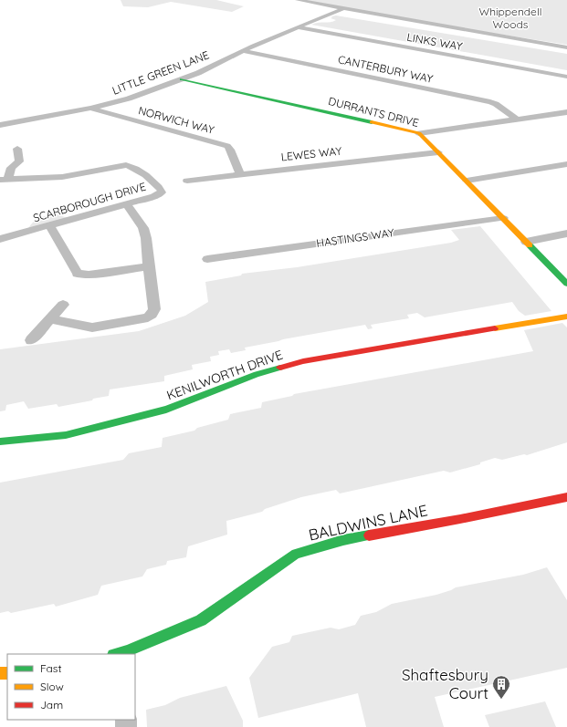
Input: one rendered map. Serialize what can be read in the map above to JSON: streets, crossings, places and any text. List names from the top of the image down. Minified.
{"streets":{"street":["LINKS WAY","CANTERBURY WAY","LITTLE GREEN LANE","DURRANTS DRIVE","NORWICH WAY","LEWES WAY","SCARBOROUGH DRIVE","HASTINGS WAY","KENILWORTH DRIVE","BALDWINS LANE"]},"crossings":[["LINKS WAY","LITTLE GREEN LANE"],["CANTERBURY WAY","LITTLE GREEN LANE"],["LITTLE GREEN LANE","DURRANTS DRIVE"],["LITTLE GREEN LANE","NORWICH WAY"],["DURRANTS DRIVE","LEWES WAY"],["DURRANTS DRIVE","HASTINGS WAY"],["NORWICH WAY","LEWES WAY"]],"parks":["Whippendell Woods"],"places":{"building":["Shaftesbury Court"]},"legend":["Fast","Slow","Jam"]}
